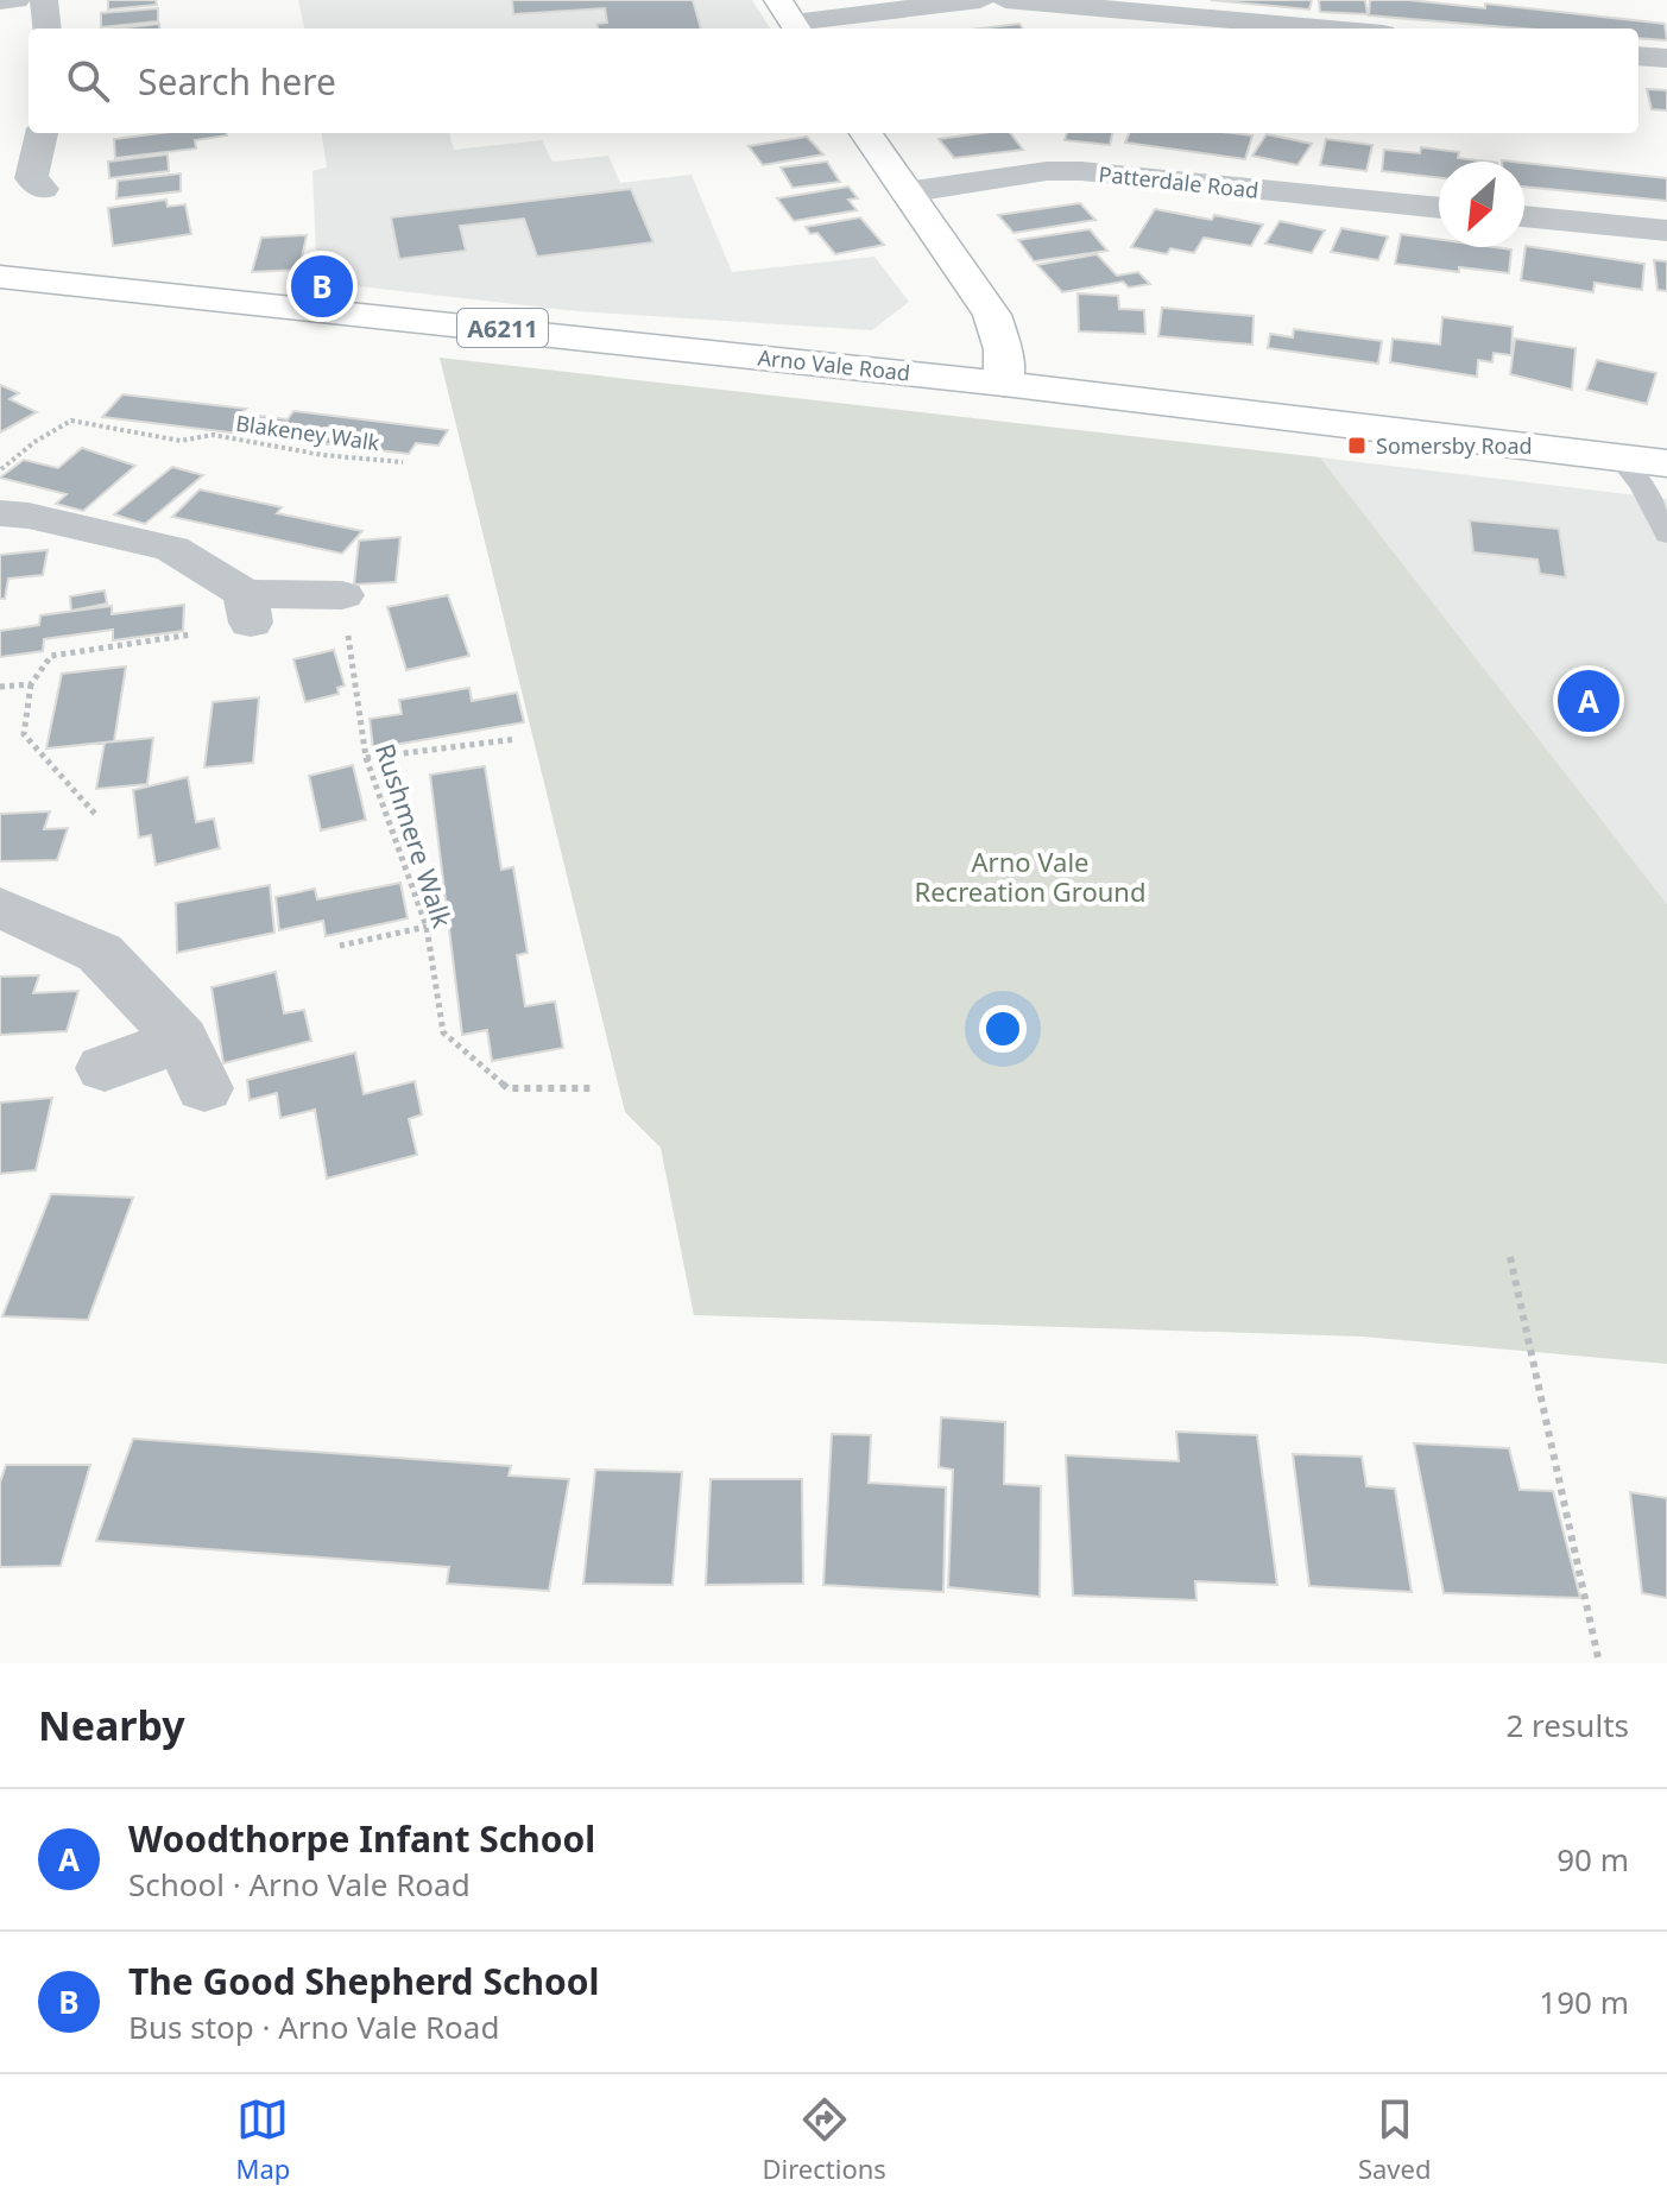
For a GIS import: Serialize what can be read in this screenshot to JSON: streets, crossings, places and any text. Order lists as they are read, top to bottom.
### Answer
{
  "streets": {
    "main road": ["A6211", "Arno Vale Road"],
    "street": ["Patterdale Road"],
    "path": ["Blakeney Walk", "Rushmere Walk"]
  },
  "parks": ["Arno Vale Recreation Ground"],
  "places": {
    "transit": ["Somersby Road"]
  },
  "north": "bottom left",
  "page": {
    "search": "Search here",
    "pins": ["B", "A"],
    "heading": ["Nearby", "2 results"],
    "list": [
      {
        "mark": "A",
        "name": "Woodthorpe Infant School",
        "note": "School · Arno Vale Road",
        "value": "90 m"
      },
      {
        "mark": "B",
        "name": "The Good Shepherd School",
        "note": "Bus stop · Arno Vale Road",
        "value": "190 m"
      }
    ],
    "nav": ["Map", "Directions", "Saved"]
  }
}
